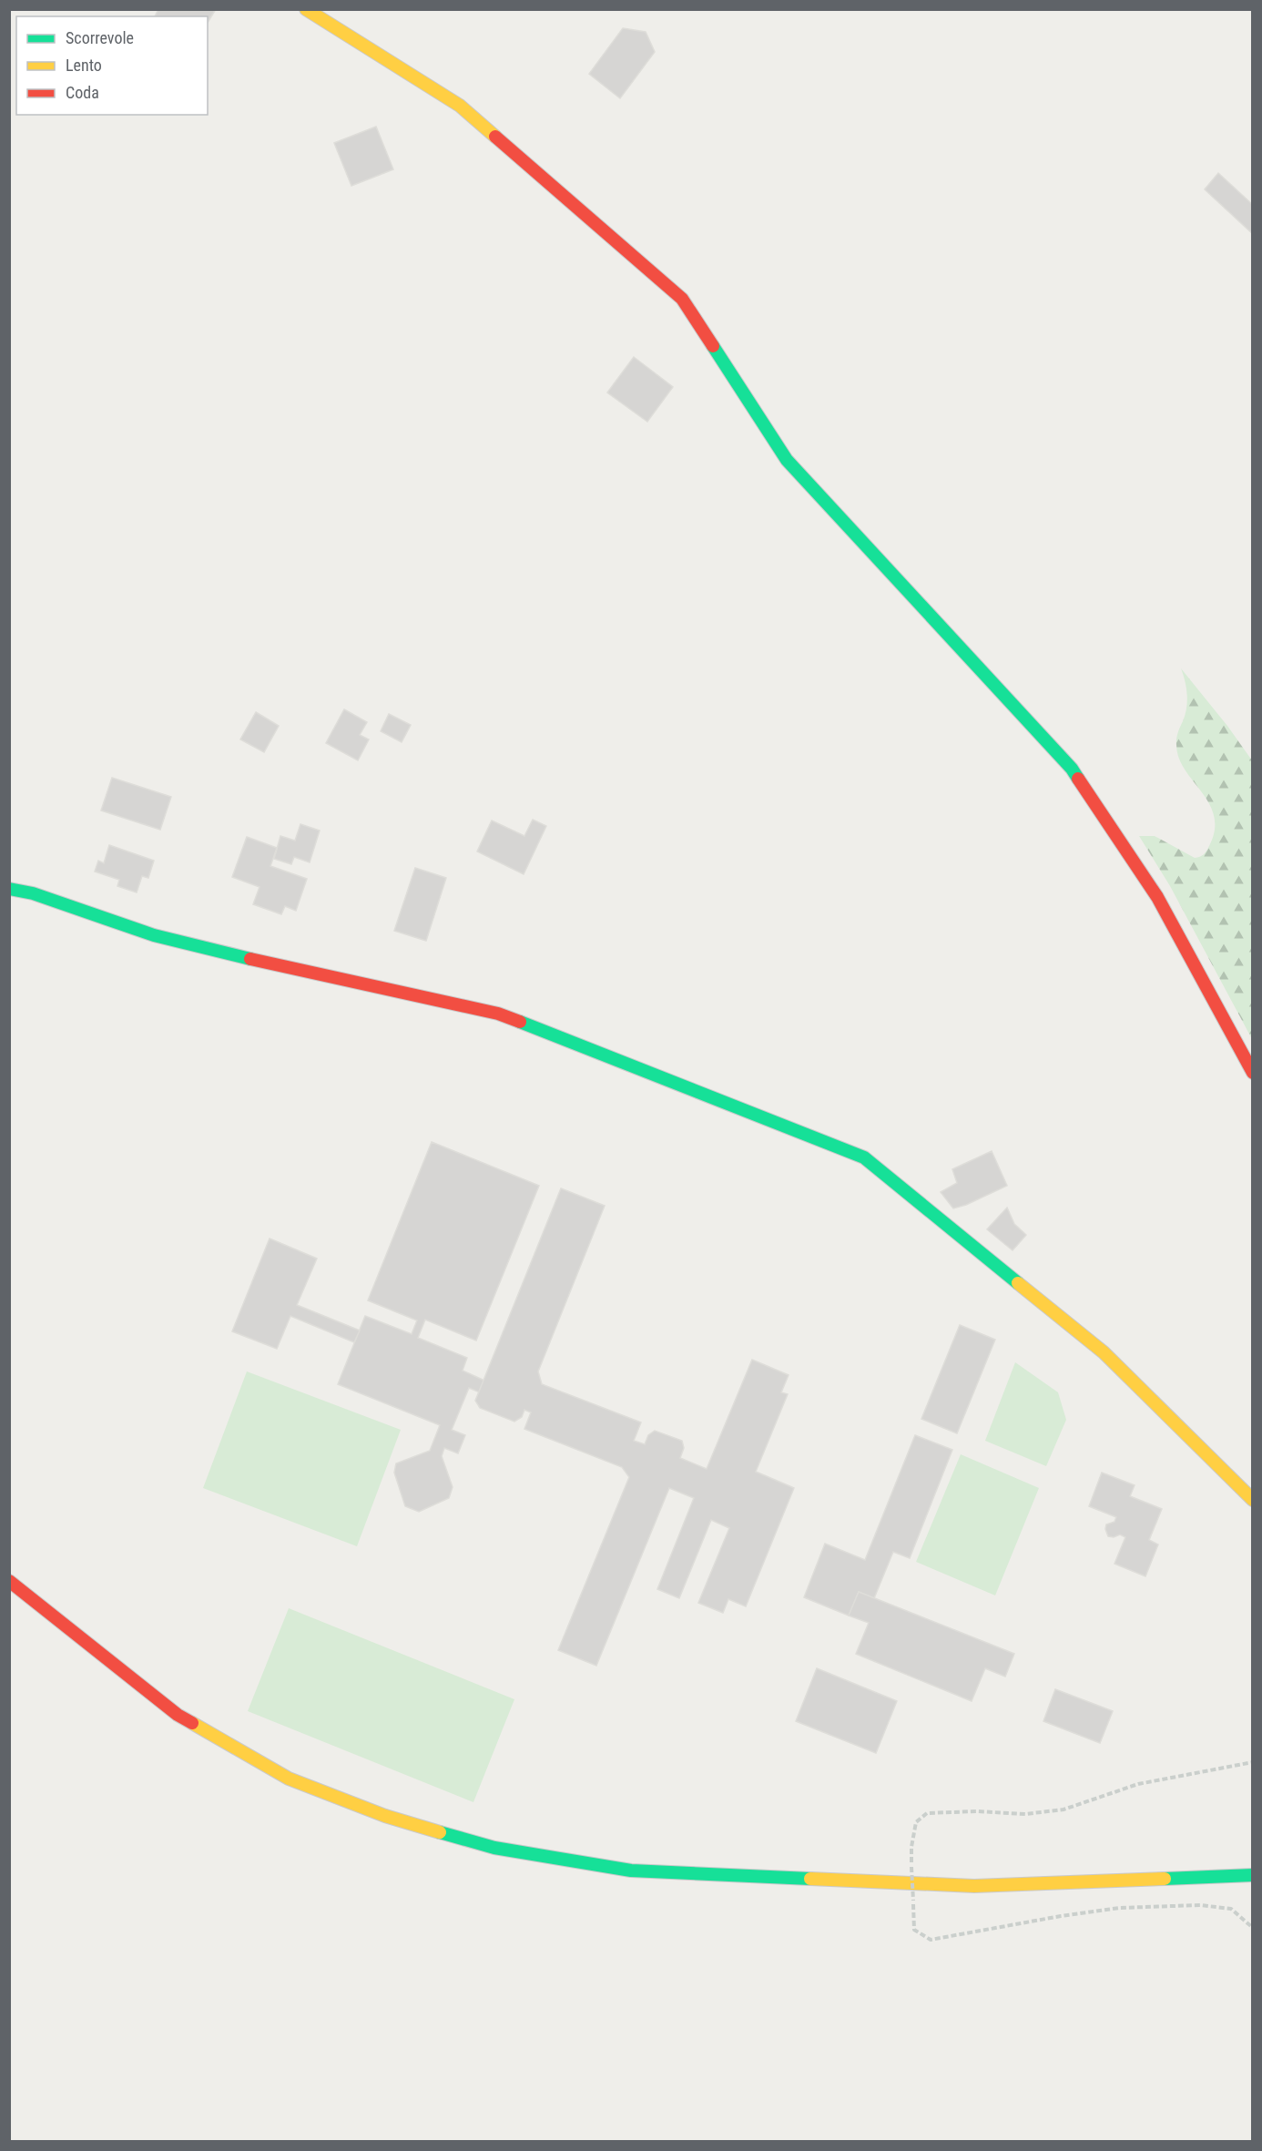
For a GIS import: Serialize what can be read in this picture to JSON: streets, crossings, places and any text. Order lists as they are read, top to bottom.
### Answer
{
  "legend": ["Scorrevole", "Lento", "Coda"]
}
